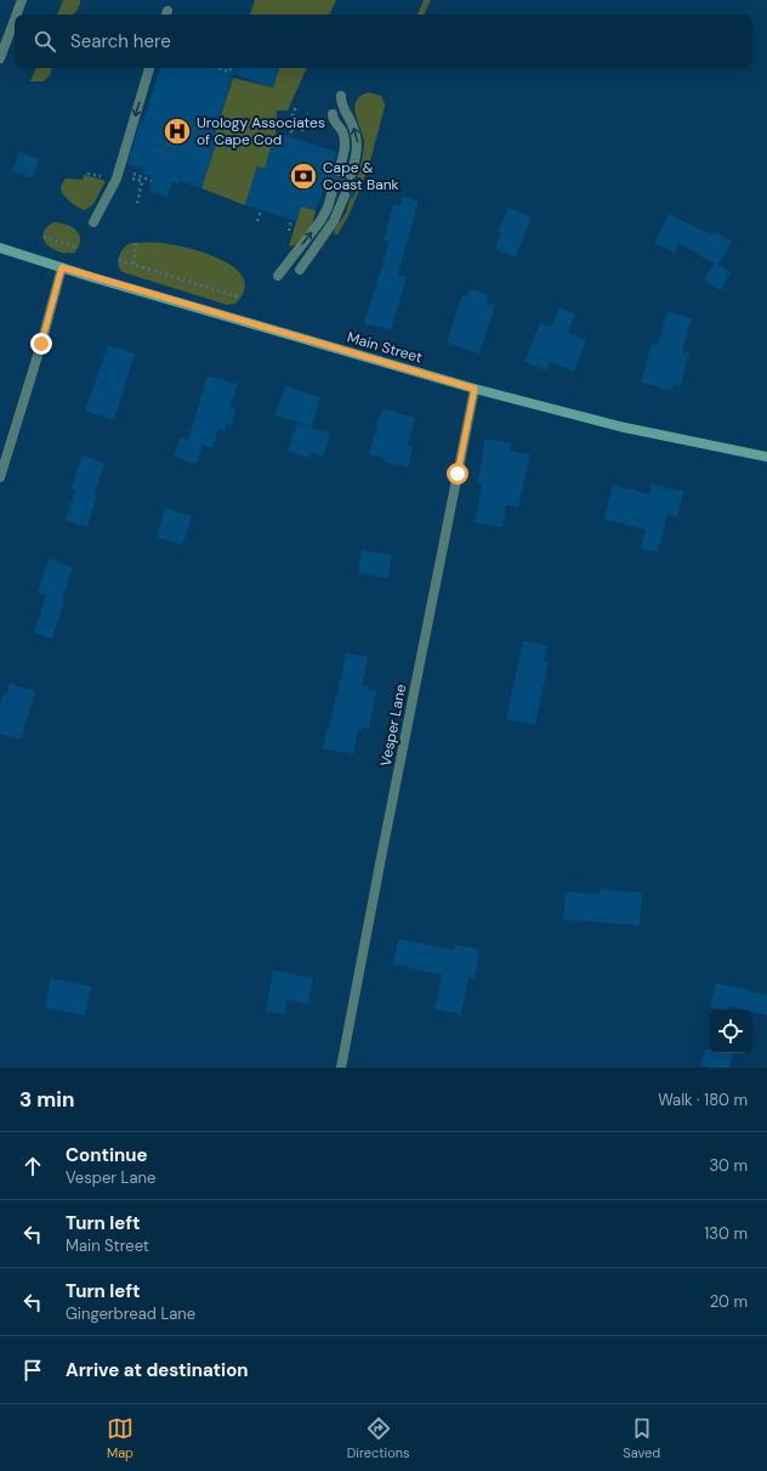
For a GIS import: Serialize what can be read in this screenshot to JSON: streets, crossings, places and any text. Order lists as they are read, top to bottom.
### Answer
{
  "streets": {
    "main road": ["Main Street"],
    "street": ["Vesper Lane"]
  },
  "crossings": [
    ["Main Street", "Vesper Lane"]
  ],
  "places": {
    "hospital": ["Urology Associates of Cape Cod"],
    "bank": ["Cape & Coast Bank"]
  },
  "page": {
    "search": "Search here",
    "heading": ["3 min", "Walk · 180 m"],
    "list": [
      ["Continue", "Vesper Lane", "30 m"],
      ["Turn left", "Main Street", "130 m"],
      ["Turn left", "Gingerbread Lane", "20 m"],
      "Arrive at destination"
    ],
    "nav": ["Map", "Directions", "Saved"]
  }
}
